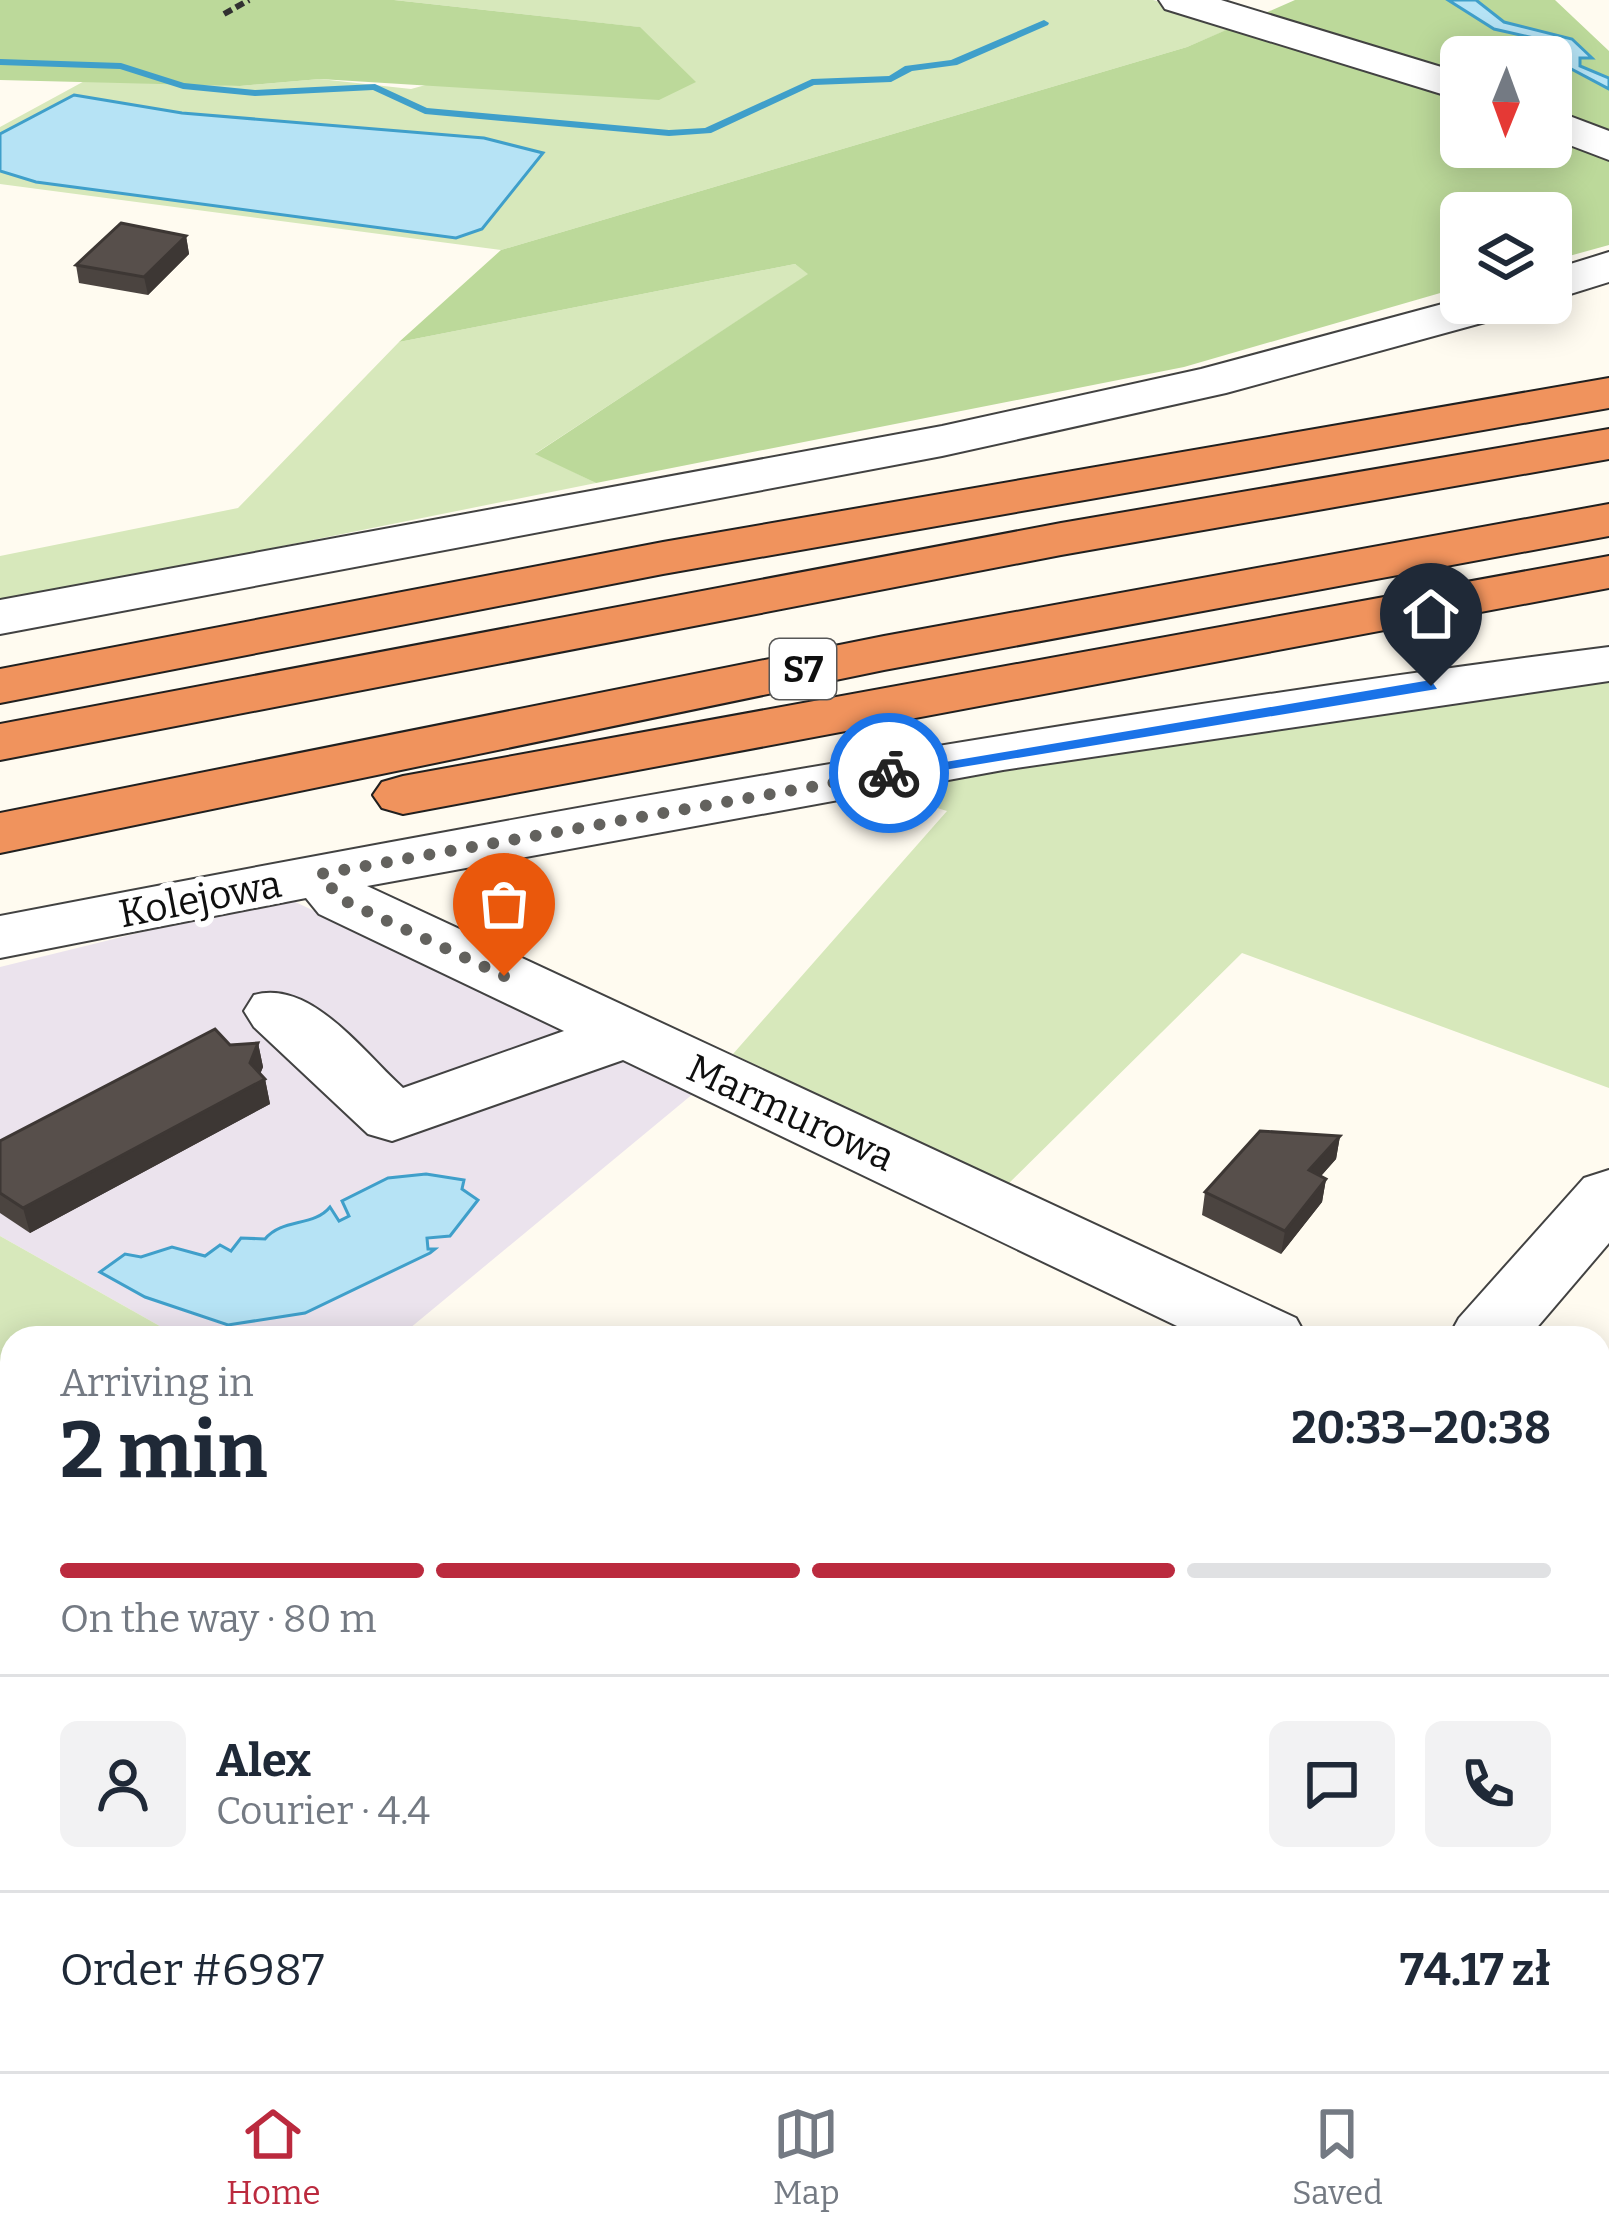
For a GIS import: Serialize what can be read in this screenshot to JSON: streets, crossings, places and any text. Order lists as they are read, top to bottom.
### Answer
{
  "streets": {
    "highway": ["S7"],
    "street": ["Kolejowa", "Marmurowa"]
  },
  "crossings": [
    ["Kolejowa", "Marmurowa"]
  ],
  "north": "bottom",
  "page": {
    "heading": ["2 min", "Arriving in", "20:33–20:38"],
    "panel": [
      "Alex",
      "Courier · 4.4",
      "Order #6987",
      "74.17 zł"
    ],
    "bar": "On the way · 80 m",
    "tabs": ["Home", "Map", "Saved"]
  }
}
